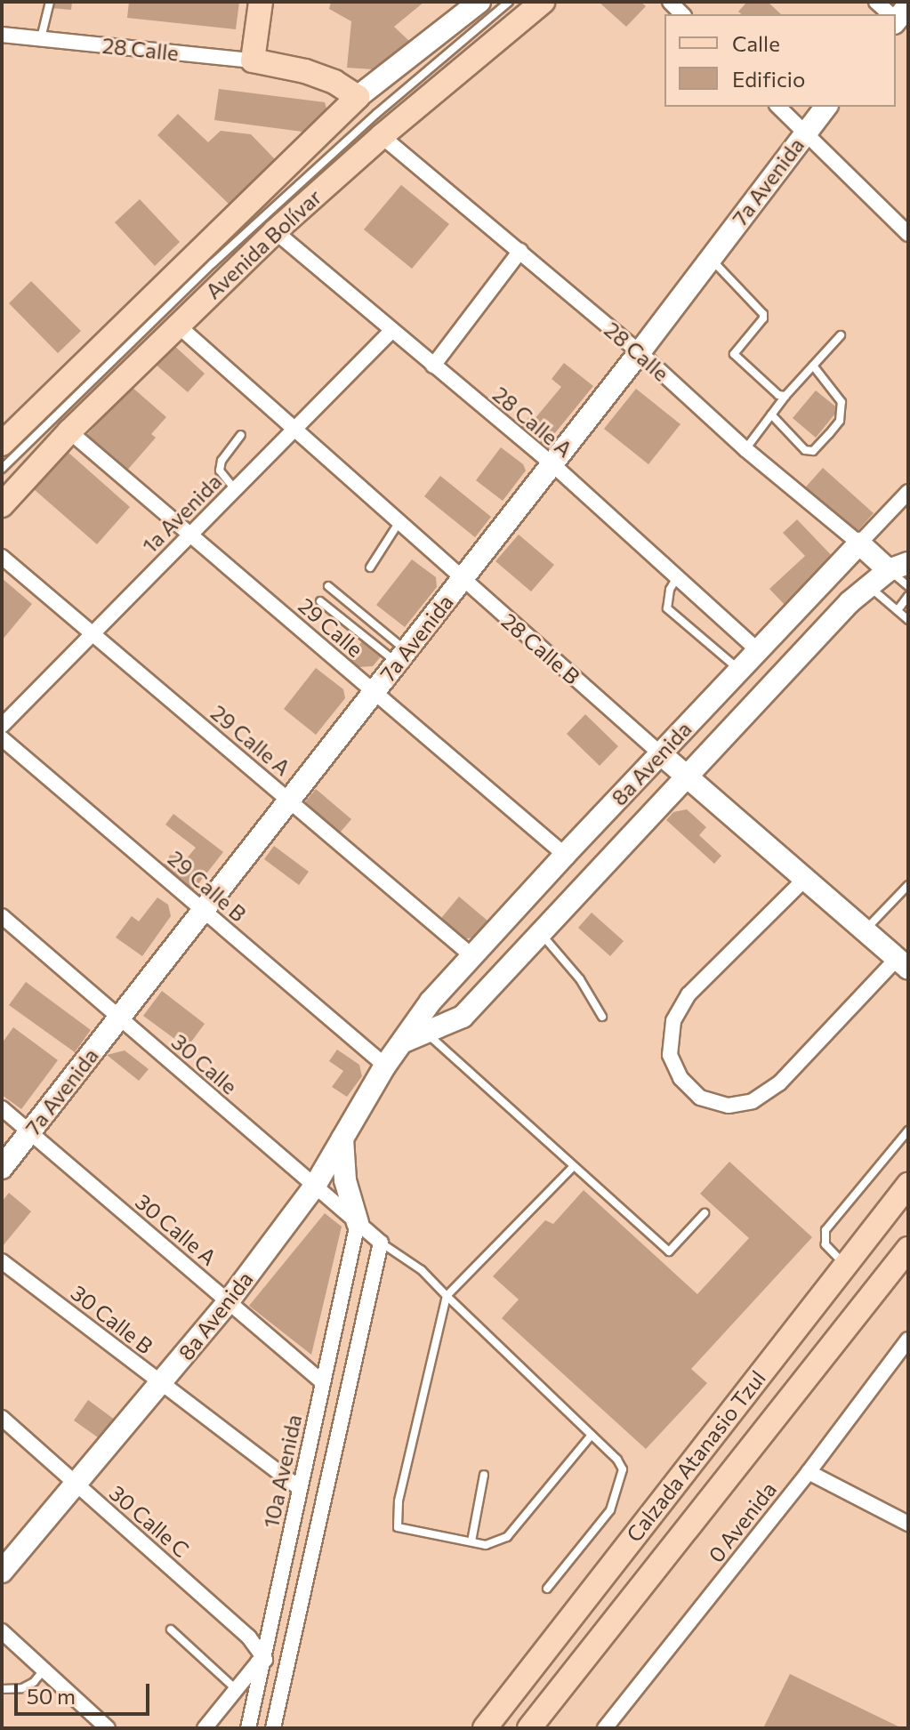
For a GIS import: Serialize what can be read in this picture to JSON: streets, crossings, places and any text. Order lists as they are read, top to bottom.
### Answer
{
  "streets": {
    "main road": [
      "28 Calle",
      "7a Avenida",
      "Avenida Bolívar",
      "28 Calle B",
      "8a Avenida",
      "Calzada Atanasio Tzul"
    ],
    "street": [
      "28 Calle A",
      "1a Avenida",
      "29 Calle",
      "29 Calle A",
      "29 Calle B",
      "30 Calle",
      "30 Calle A",
      "30 Calle B",
      "10a Avenida",
      "30 Calle C",
      "0 Avenida"
    ]
  },
  "crossings": [
    ["28 Calle", "7a Avenida"],
    ["28 Calle", "Avenida Bolívar"],
    ["28 Calle", "8a Avenida"],
    ["7a Avenida", "28 Calle A"],
    ["7a Avenida", "29 Calle"],
    ["7a Avenida", "28 Calle B"],
    ["7a Avenida", "29 Calle A"],
    ["7a Avenida", "29 Calle B"],
    ["7a Avenida", "30 Calle"],
    ["7a Avenida", "30 Calle A"],
    ["Avenida Bolívar", "28 Calle A"],
    ["Avenida Bolívar", "29 Calle"],
    ["Avenida Bolívar", "28 Calle B"],
    ["28 Calle A", "1a Avenida"],
    ["28 Calle A", "8a Avenida"],
    ["1a Avenida", "29 Calle"],
    ["1a Avenida", "28 Calle B"],
    ["1a Avenida", "29 Calle A"],
    ["29 Calle", "8a Avenida"],
    ["28 Calle B", "8a Avenida"],
    ["29 Calle A", "8a Avenida"],
    ["8a Avenida", "29 Calle B"],
    ["8a Avenida", "30 Calle"],
    ["8a Avenida", "30 Calle A"],
    ["8a Avenida", "30 Calle B"],
    ["8a Avenida", "30 Calle C"],
    ["30 Calle", "10a Avenida"],
    ["30 Calle A", "10a Avenida"],
    ["30 Calle B", "10a Avenida"],
    ["10a Avenida", "30 Calle C"]
  ],
  "legend": ["Calle", "Edificio"],
  "scale_bar": "50 m"
}
